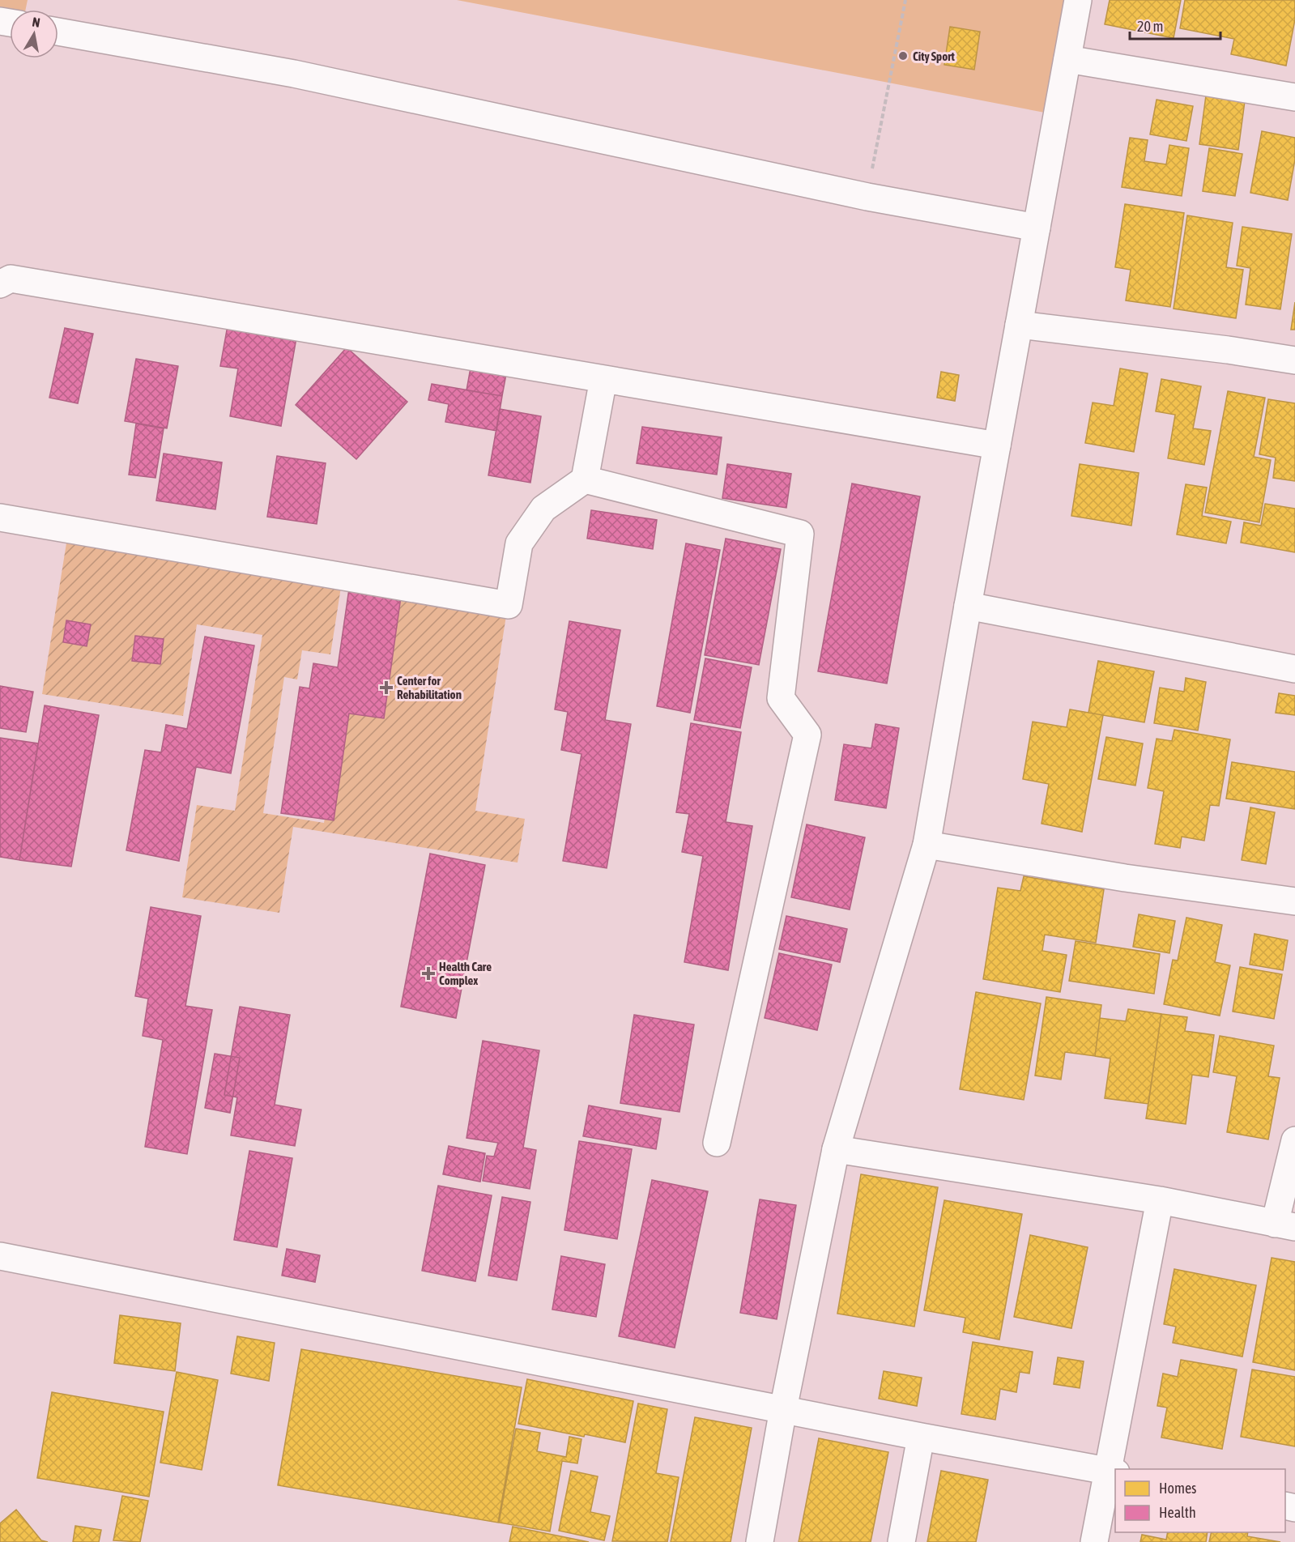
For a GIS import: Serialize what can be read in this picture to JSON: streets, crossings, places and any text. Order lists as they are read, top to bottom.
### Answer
{
  "places": {
    "other": ["City Sport"],
    "health": ["Center for Rehabilitation", "Health Care Complex"]
  },
  "legend": ["Homes", "Health"],
  "scale_bar": "20 m",
  "north": "top"
}
